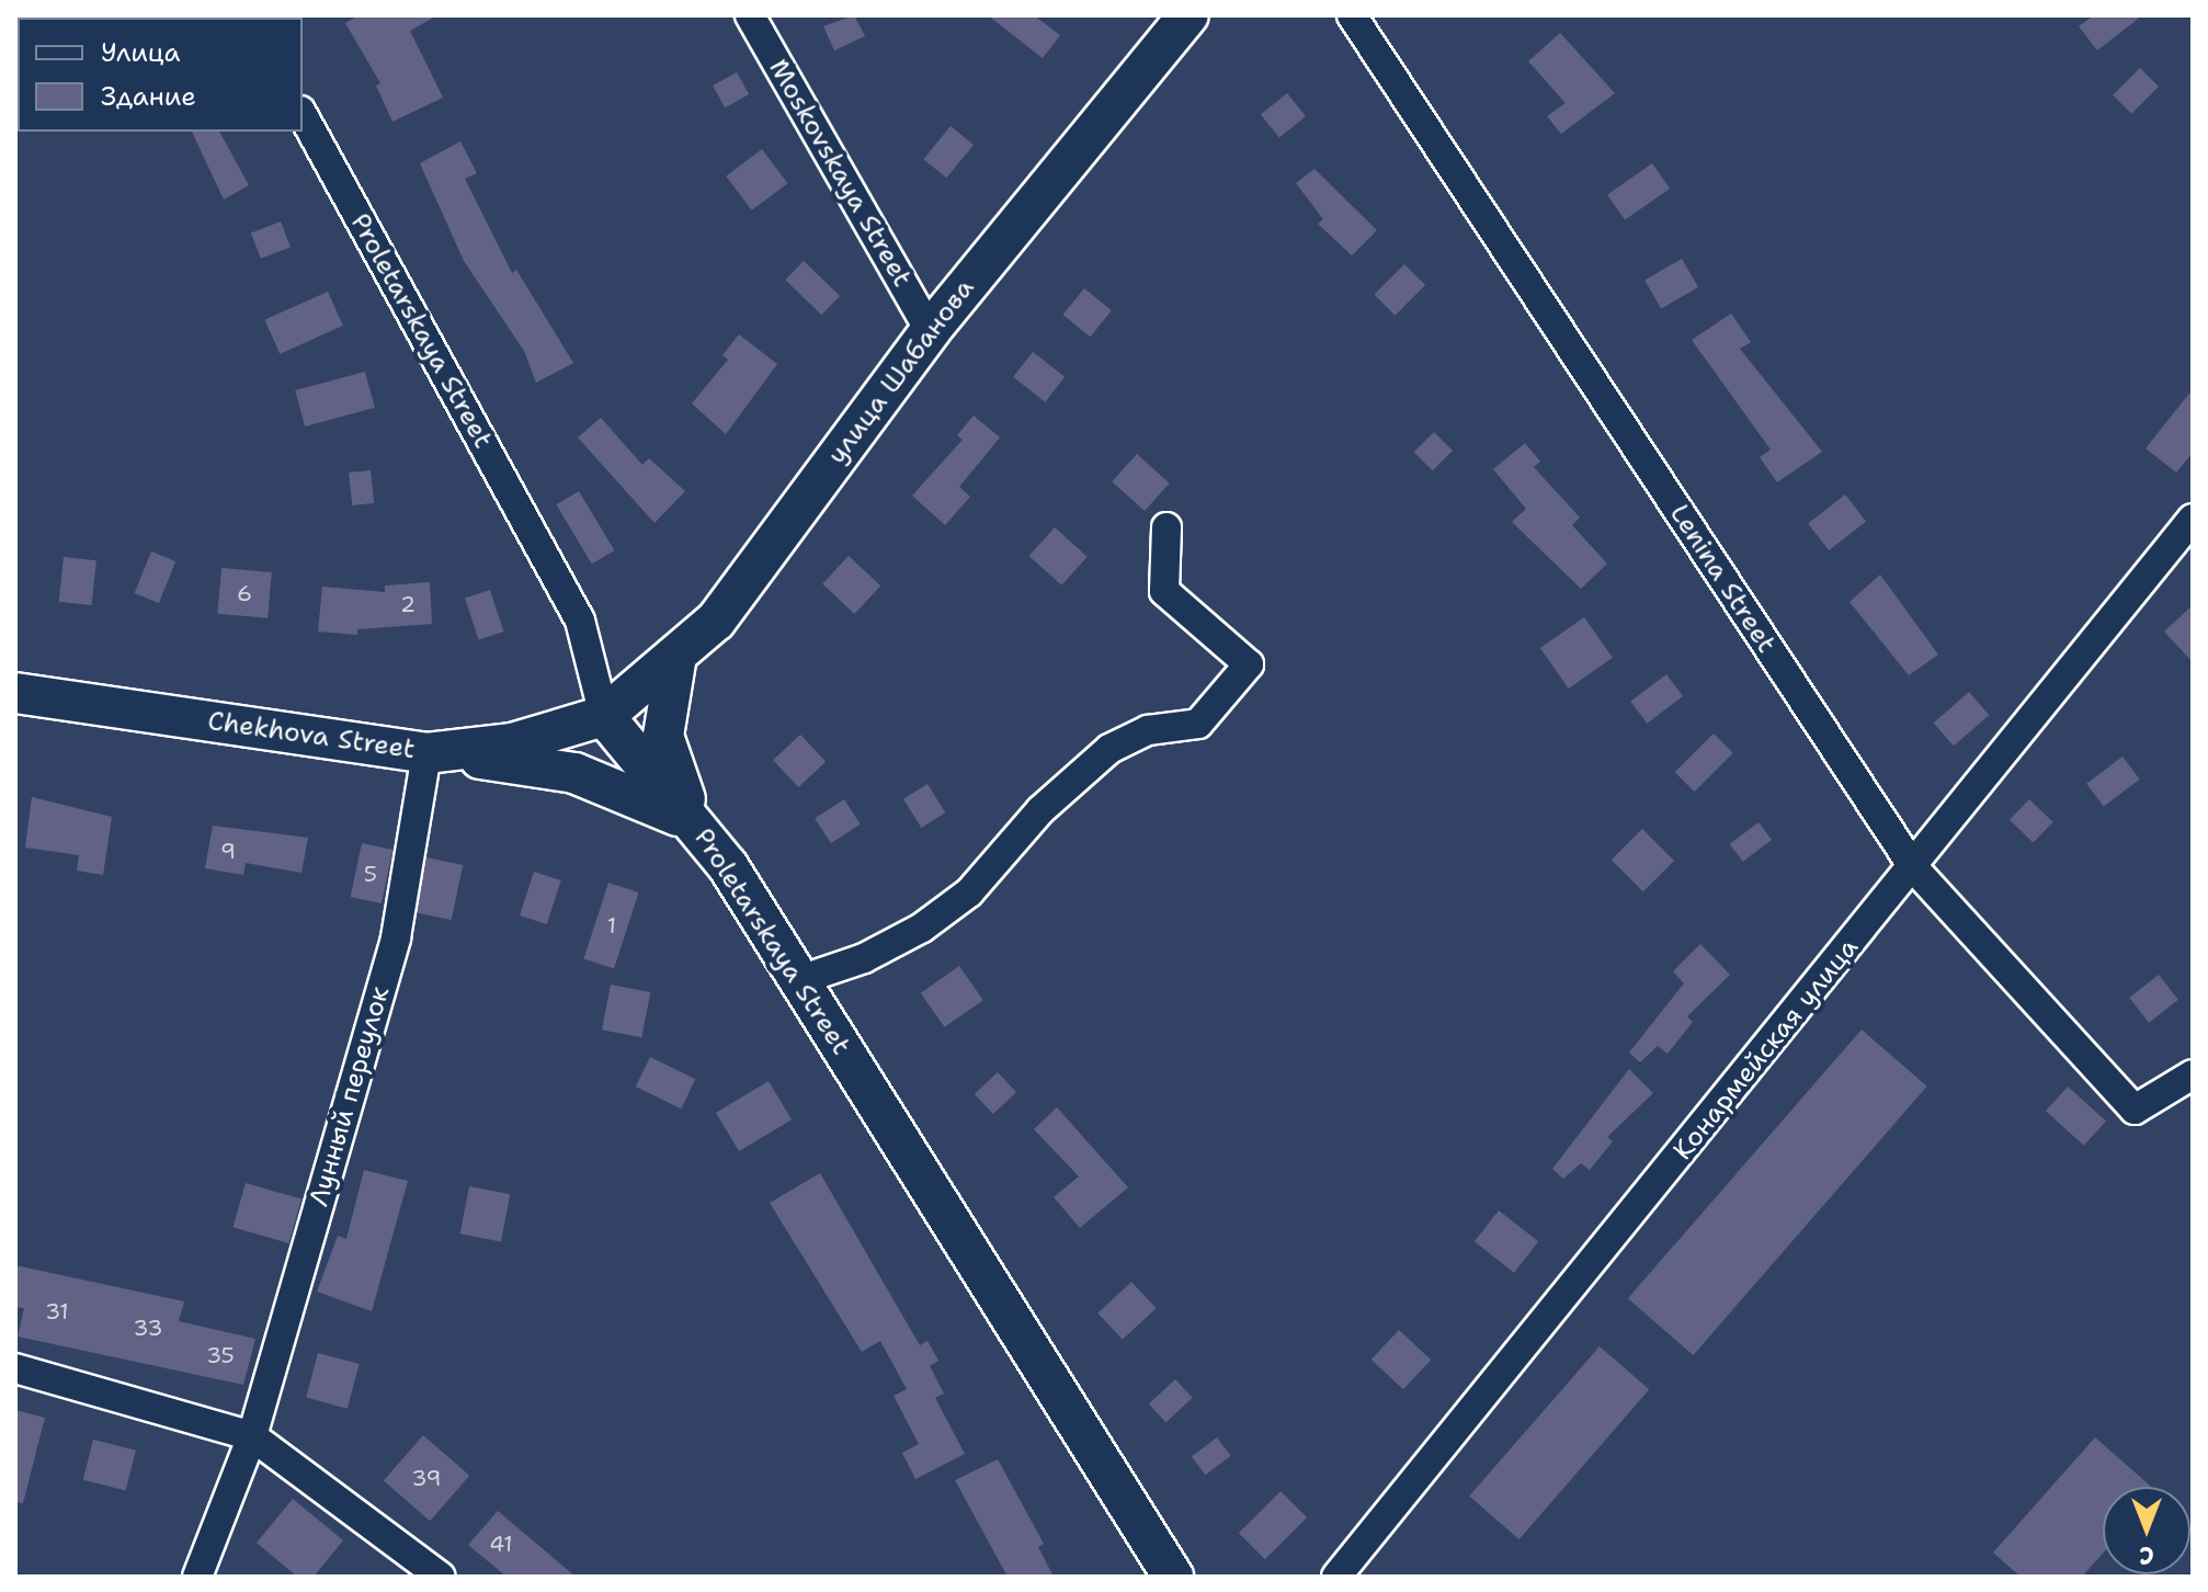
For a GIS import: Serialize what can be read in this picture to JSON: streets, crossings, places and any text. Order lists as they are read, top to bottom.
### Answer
{
  "streets": {
    "street": [
      "Moskovskaya Street",
      "Proletarskaya Street",
      "улица Шабанова",
      "Lenina Street",
      "Chekhova Street",
      "Конармейская улица",
      "Лунный переулок"
    ]
  },
  "crossings": [
    ["Moskovskaya Street", "улица Шабанова"],
    ["Proletarskaya Street", "улица Шабанова"],
    ["Proletarskaya Street", "Chekhova Street"],
    ["улица Шабанова", "Chekhova Street"],
    ["Lenina Street", "Конармейская улица"],
    ["Chekhova Street", "Лунный переулок"]
  ],
  "house_numbers": [
    "6",
    "2",
    "9",
    "5",
    "1",
    "31",
    "33",
    "35",
    "39",
    "41"
  ],
  "legend": ["Улица", "Здание"],
  "north": "bottom"
}
